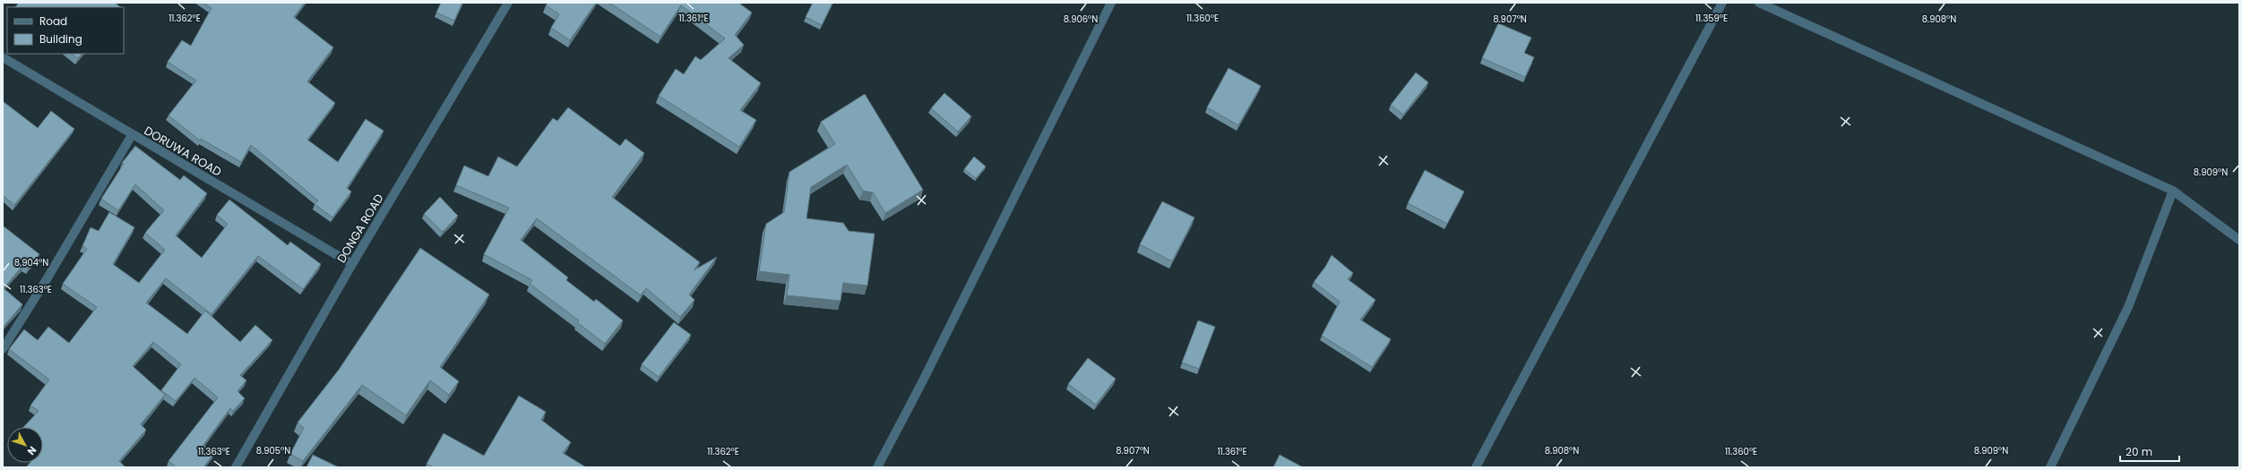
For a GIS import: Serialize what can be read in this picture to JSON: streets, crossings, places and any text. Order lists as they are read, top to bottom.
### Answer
{
  "streets": {
    "street": ["DORUWA ROAD", "DONGA ROAD"]
  },
  "crossings": [
    ["DORUWA ROAD", "DONGA ROAD"]
  ],
  "legend": ["Road", "Building"],
  "scale_bar": "20 m",
  "north": "bottom right",
  "coordinates": [
    "11.362°E",
    "11.361°E",
    "11.360°E",
    "11.359°E",
    "8.906°N",
    "8.907°N",
    "8.908°N",
    "8.909°N",
    "8.904°N",
    "11.363°E",
    "8.905°N"
  ]
}
